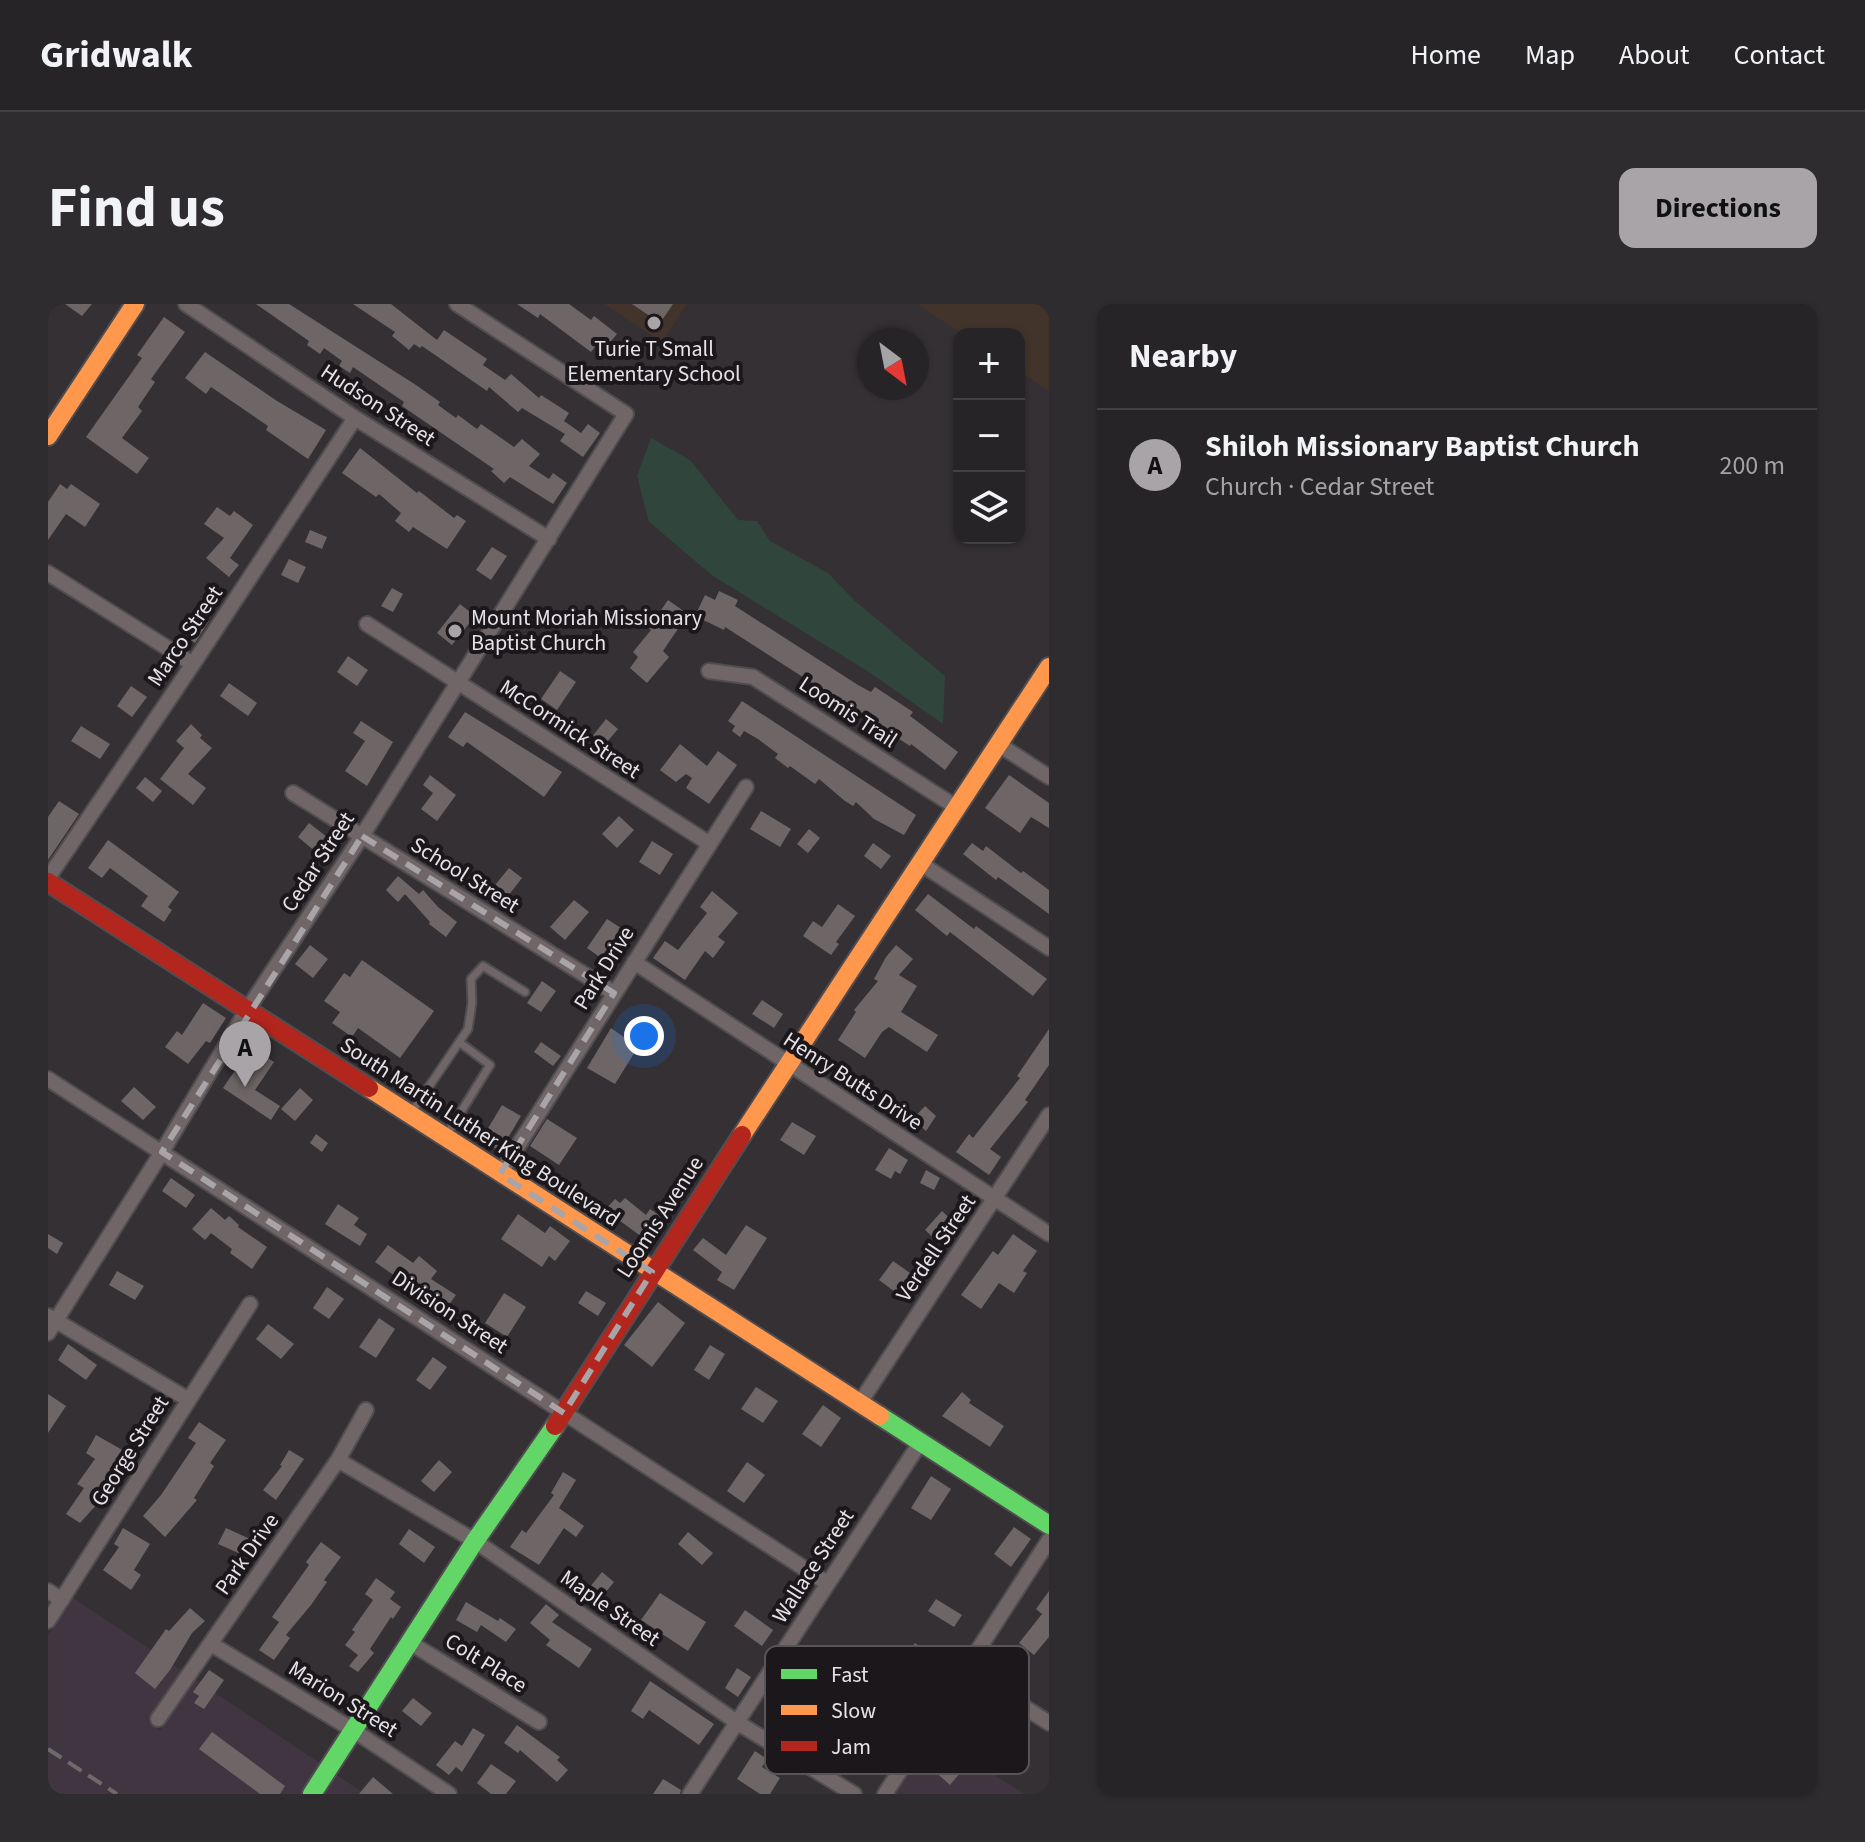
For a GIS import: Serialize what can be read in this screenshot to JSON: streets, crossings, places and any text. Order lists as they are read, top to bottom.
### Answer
{
  "streets": {
    "street": [
      "Hudson Street",
      "Marco Street",
      "Loomis Trail",
      "McCormick Street",
      "Cedar Street",
      "School Street",
      "Park Drive",
      "Henry Butts Drive",
      "South Martin Luther King Boulevard",
      "Loomis Avenue",
      "Verdell Street",
      "Division Street",
      "George Street",
      "Wallace Street",
      "Maple Street",
      "Colt Place",
      "Marion Street"
    ]
  },
  "crossings": [
    ["Hudson Street", "Marco Street"],
    ["Hudson Street", "Cedar Street"],
    ["Marco Street", "South Martin Luther King Boulevard"],
    ["Loomis Trail", "Loomis Avenue"],
    ["McCormick Street", "Cedar Street"],
    ["McCormick Street", "Park Drive"],
    ["Cedar Street", "School Street"],
    ["Cedar Street", "South Martin Luther King Boulevard"],
    ["Cedar Street", "Division Street"],
    ["School Street", "Park Drive"],
    ["Park Drive", "Henry Butts Drive"],
    ["Park Drive", "South Martin Luther King Boulevard"],
    ["Park Drive", "Maple Street"],
    ["Park Drive", "Marion Street"],
    ["Henry Butts Drive", "Loomis Avenue"],
    ["Henry Butts Drive", "Verdell Street"],
    ["South Martin Luther King Boulevard", "Loomis Avenue"],
    ["South Martin Luther King Boulevard", "Verdell Street"],
    ["South Martin Luther King Boulevard", "Wallace Street"],
    ["Loomis Avenue", "Division Street"],
    ["Loomis Avenue", "Maple Street"],
    ["Loomis Avenue", "Colt Place"],
    ["Loomis Avenue", "Marion Street"],
    ["Division Street", "Wallace Street"],
    ["Wallace Street", "Maple Street"]
  ],
  "places": ["Turie T Small Elementary School", "Mount Moriah Missionary Baptist Church"],
  "legend": ["Fast", "Slow", "Jam"],
  "north": "bottom right",
  "page": {
    "header": "Gridwalk",
    "nav": [
      "Home",
      "Map",
      "About",
      "Contact"
    ],
    "buttons": "Directions",
    "title": "Find us",
    "heading": "Nearby",
    "map_buttons": ["+", "−"],
    "list": [
      {
        "mark": "A",
        "name": "Shiloh Missionary Baptist Church",
        "note": "Church · Cedar Street",
        "value": "200 m"
      }
    ],
    "pins": "A"
  }
}
